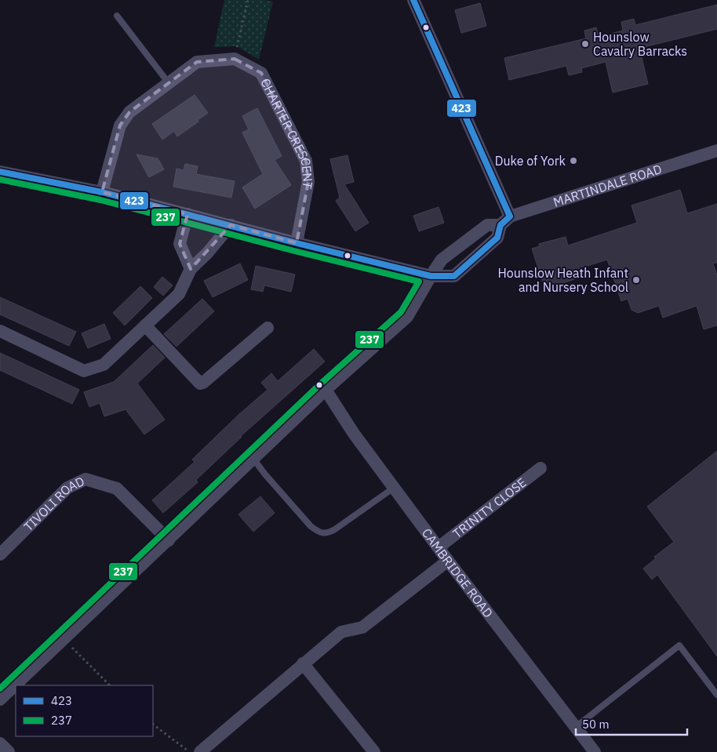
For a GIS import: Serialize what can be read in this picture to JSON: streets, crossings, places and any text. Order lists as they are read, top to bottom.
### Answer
{
  "streets": {
    "street": [
      "CHARTER CRESCENT",
      "MARTINDALE ROAD",
      "TIVOLI ROAD",
      "TRINITY CLOSE",
      "CAMBRIDGE ROAD"
    ]
  },
  "crossings": [
    ["MARTINDALE ROAD", "TIVOLI ROAD"],
    ["MARTINDALE ROAD", "CAMBRIDGE ROAD"],
    ["TRINITY CLOSE", "CAMBRIDGE ROAD"]
  ],
  "places": ["Hounslow Cavalry Barracks", "Duke of York", "Hounslow Heath Infant and Nursery School"],
  "lines": ["transit line 423", "transit line 237"],
  "legend": ["423", "237"],
  "scale_bar": "50 m"
}
